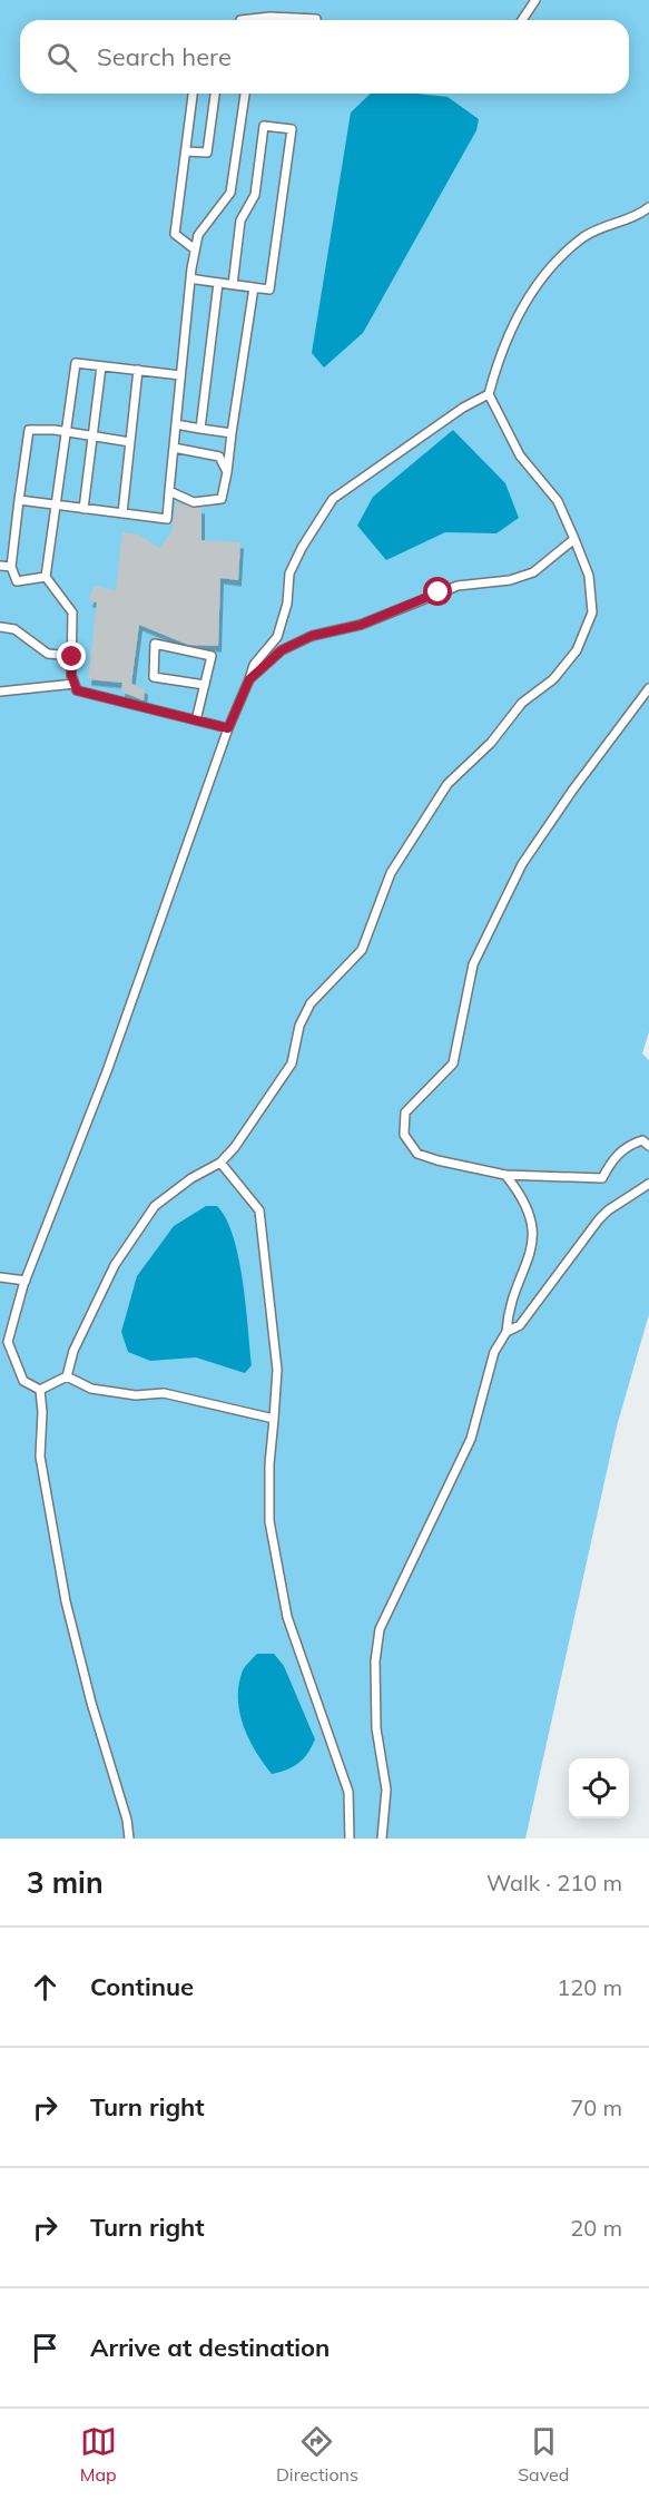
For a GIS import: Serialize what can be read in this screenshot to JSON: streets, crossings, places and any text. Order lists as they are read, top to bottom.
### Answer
{
  "page": {
    "search": "Search here",
    "heading": ["3 min", "Walk · 210 m"],
    "list": [
      ["Continue", "120 m"],
      ["Turn right", "70 m"],
      ["Turn right", "20 m"],
      "Arrive at destination"
    ],
    "nav": ["Map", "Directions", "Saved"]
  }
}
